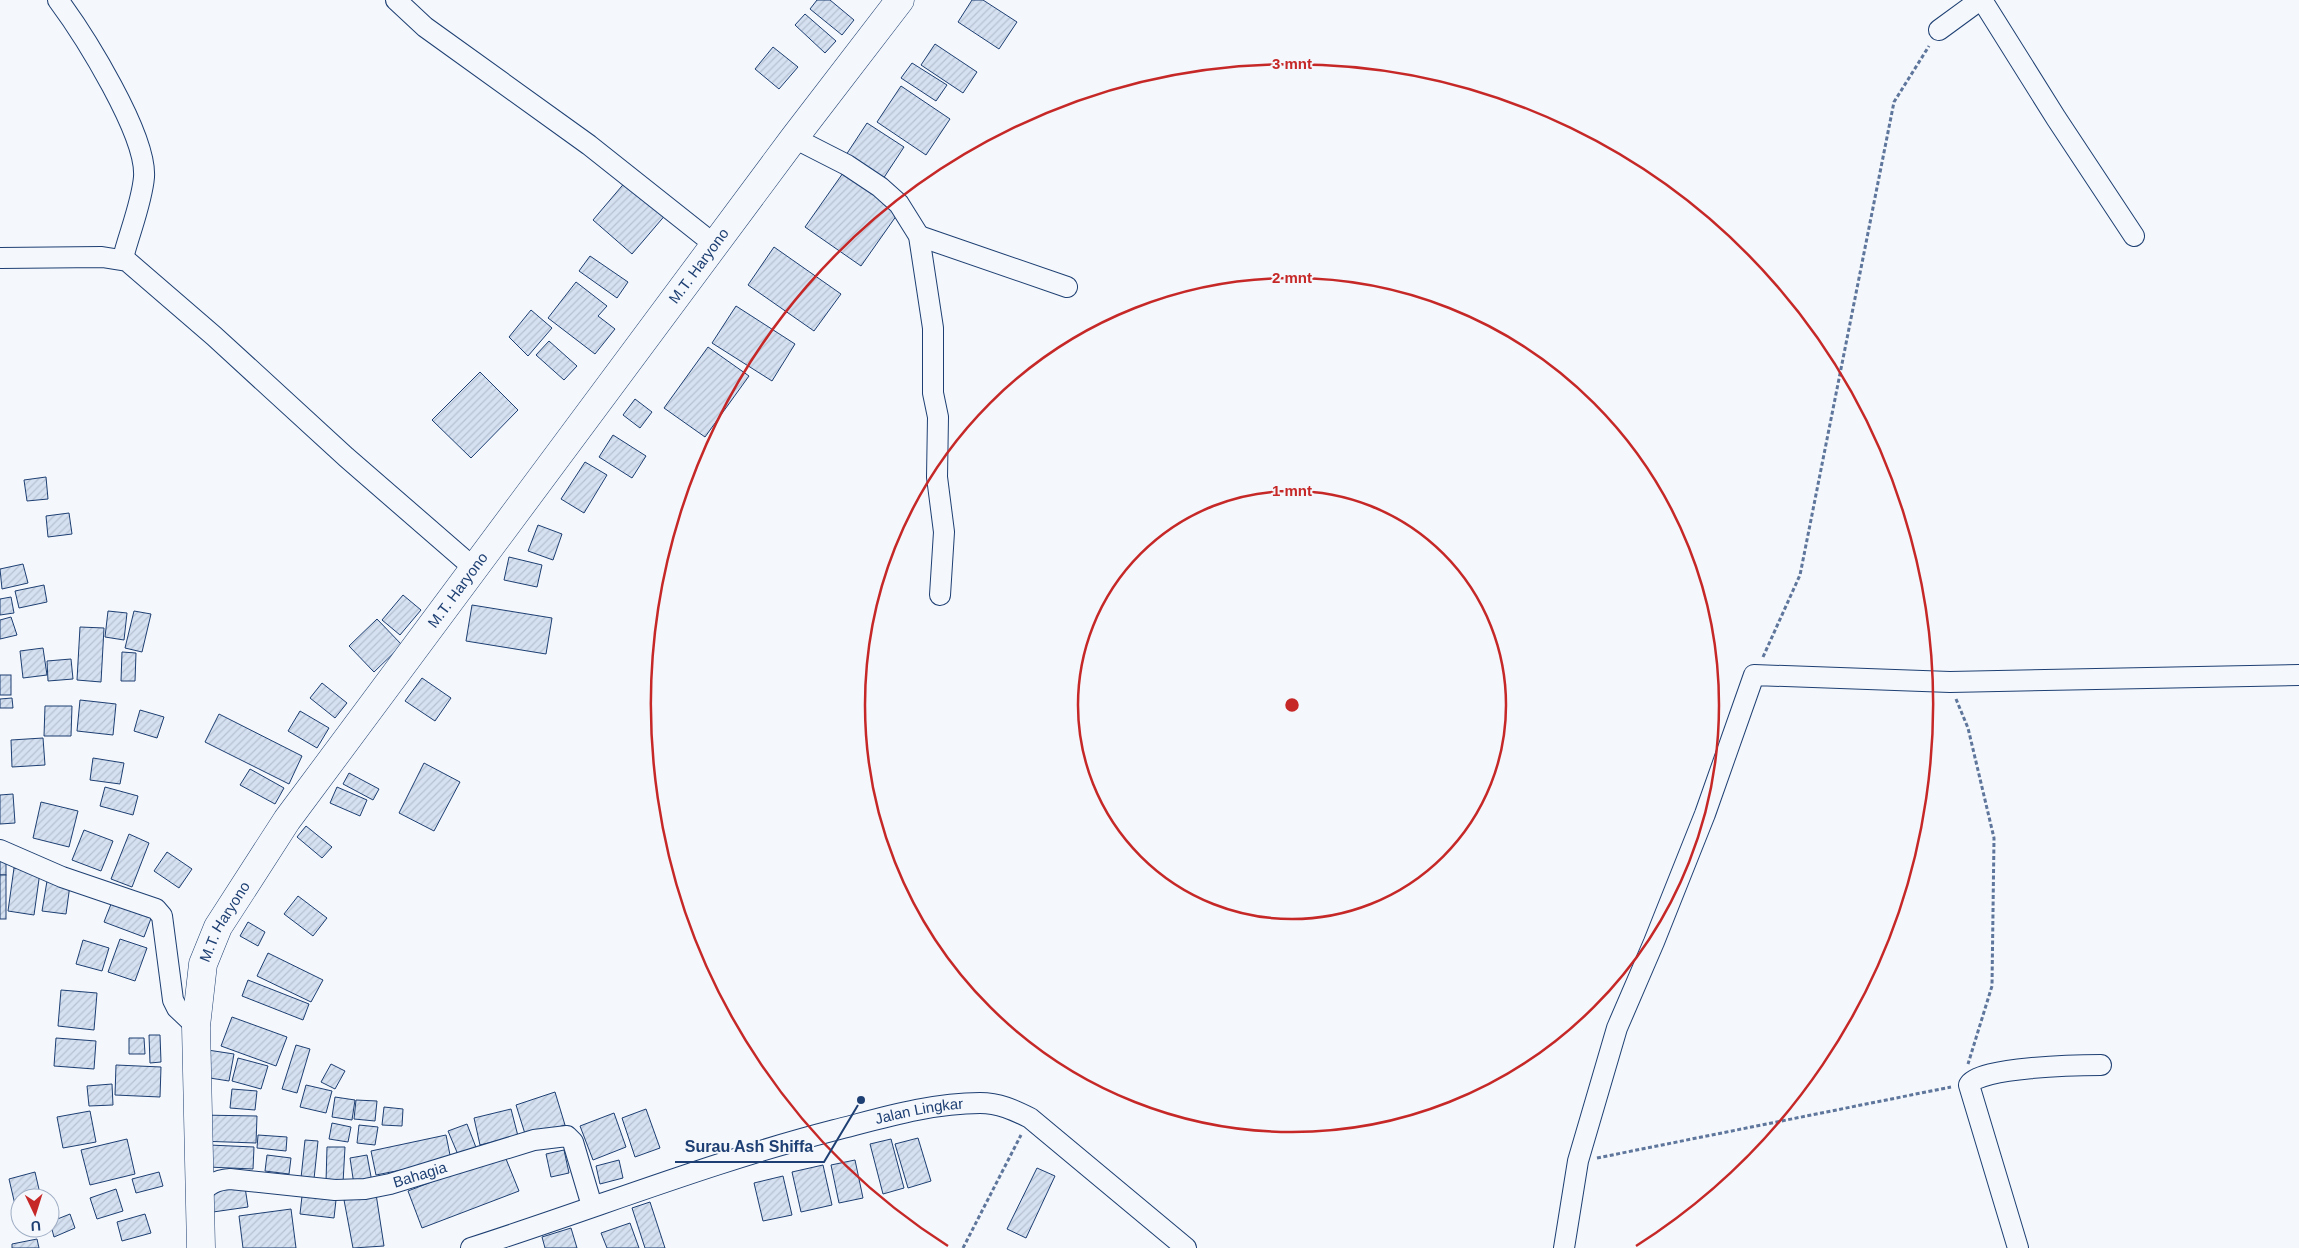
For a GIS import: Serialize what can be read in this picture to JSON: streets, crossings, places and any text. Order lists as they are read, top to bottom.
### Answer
{
  "streets": {
    "highway": ["M.T. Haryono"],
    "street": ["Jalan Lingkar", "Bahagia"]
  },
  "crossings": [
    ["M.T. Haryono", "Bahagia"],
    ["Jalan Lingkar", "Bahagia"]
  ],
  "places": ["Surau Ash Shiffa"],
  "north": "bottom",
  "rings": ["3 mnt", "2 mnt", "1 mnt"]
}
